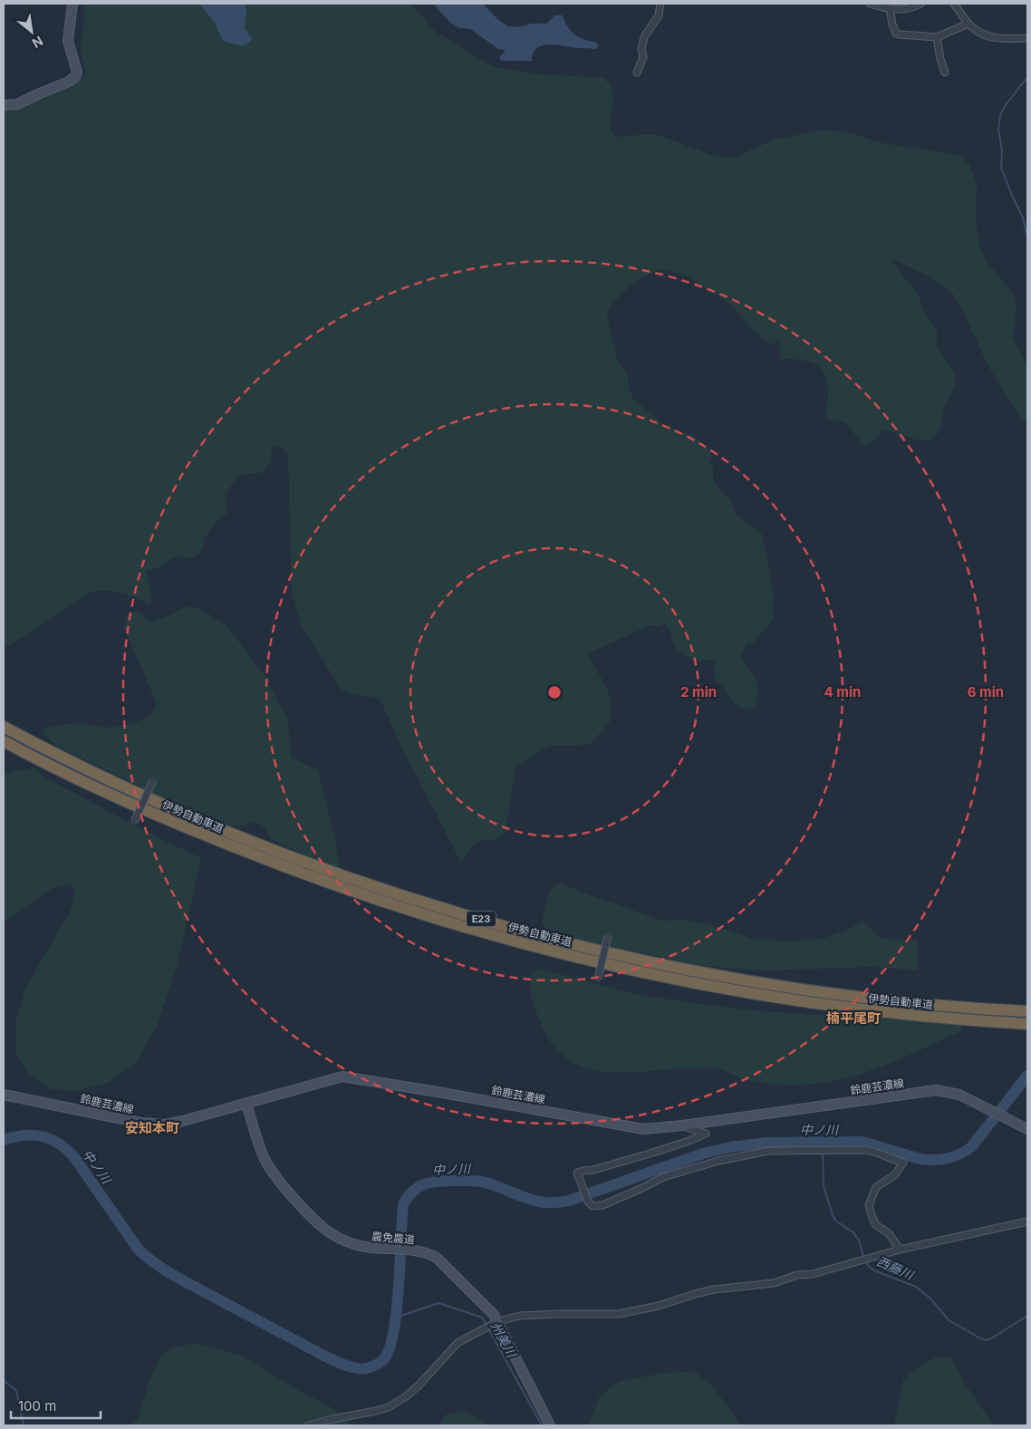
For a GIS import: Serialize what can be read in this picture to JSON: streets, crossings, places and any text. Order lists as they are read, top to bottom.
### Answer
{
  "streets": {
    "highway": ["伊勢自動車道", "E23"],
    "main road": ["鈴鹿芸濃線", "農免農道"]
  },
  "crossings": [
    ["鈴鹿芸濃線", "農免農道"]
  ],
  "districts": ["楠平尾町", "安知本町"],
  "water": ["中ノ川", "西藤川", "州美川"],
  "scale_bar": "100 m",
  "north": "bottom right",
  "rings": ["2 min", "4 min", "6 min"]
}
